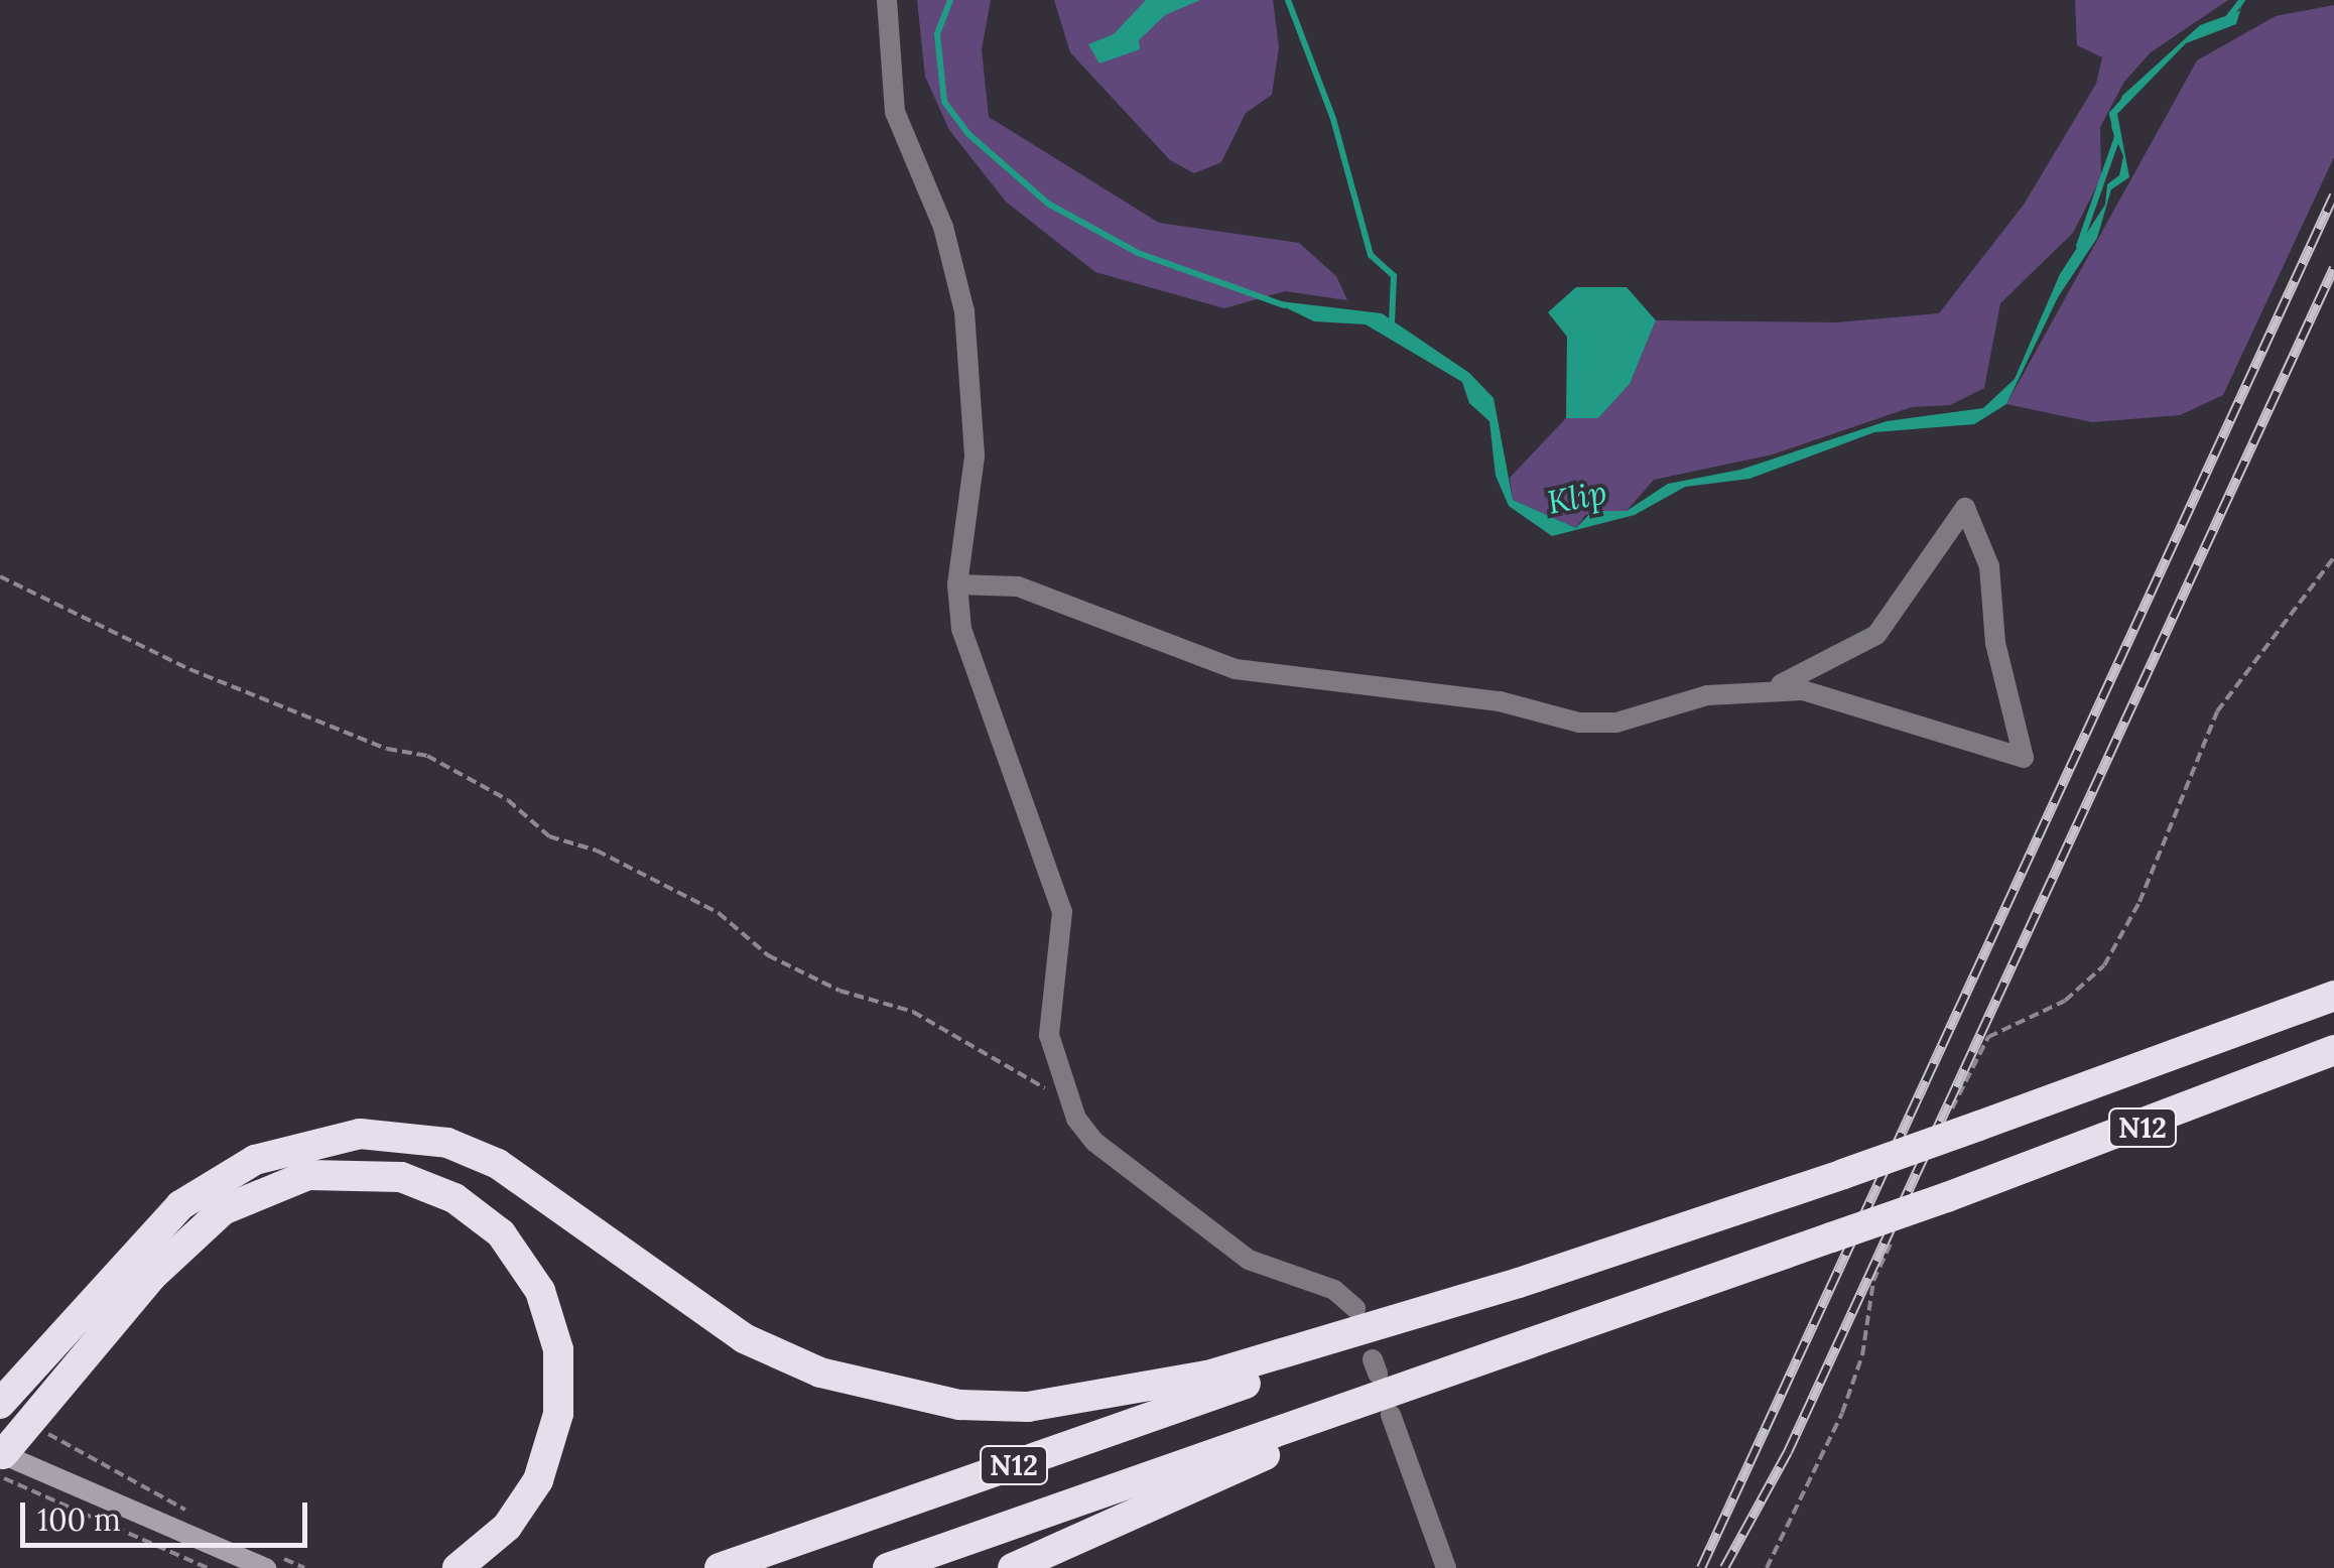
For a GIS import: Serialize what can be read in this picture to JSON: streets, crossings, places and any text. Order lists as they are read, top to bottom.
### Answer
{
  "streets": {
    "highway": ["N12"]
  },
  "water": ["Klip"],
  "scale_bar": "100 m"
}
